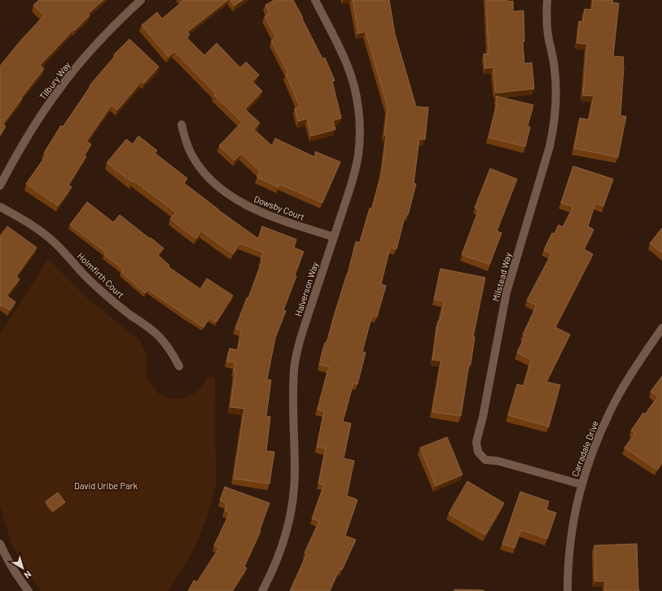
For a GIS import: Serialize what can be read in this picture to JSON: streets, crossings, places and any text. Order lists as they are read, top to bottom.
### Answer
{
  "streets": {
    "street": [
      "Tilbury Way",
      "Dowsby Court",
      "Holmfirth Court",
      "Milstead Way",
      "Halverson Way",
      "Carradale Drive"
    ]
  },
  "crossings": [
    ["Dowsby Court", "Halverson Way"],
    ["Milstead Way", "Carradale Drive"]
  ],
  "parks": ["David Uribe Park"],
  "north": "bottom right"
}
